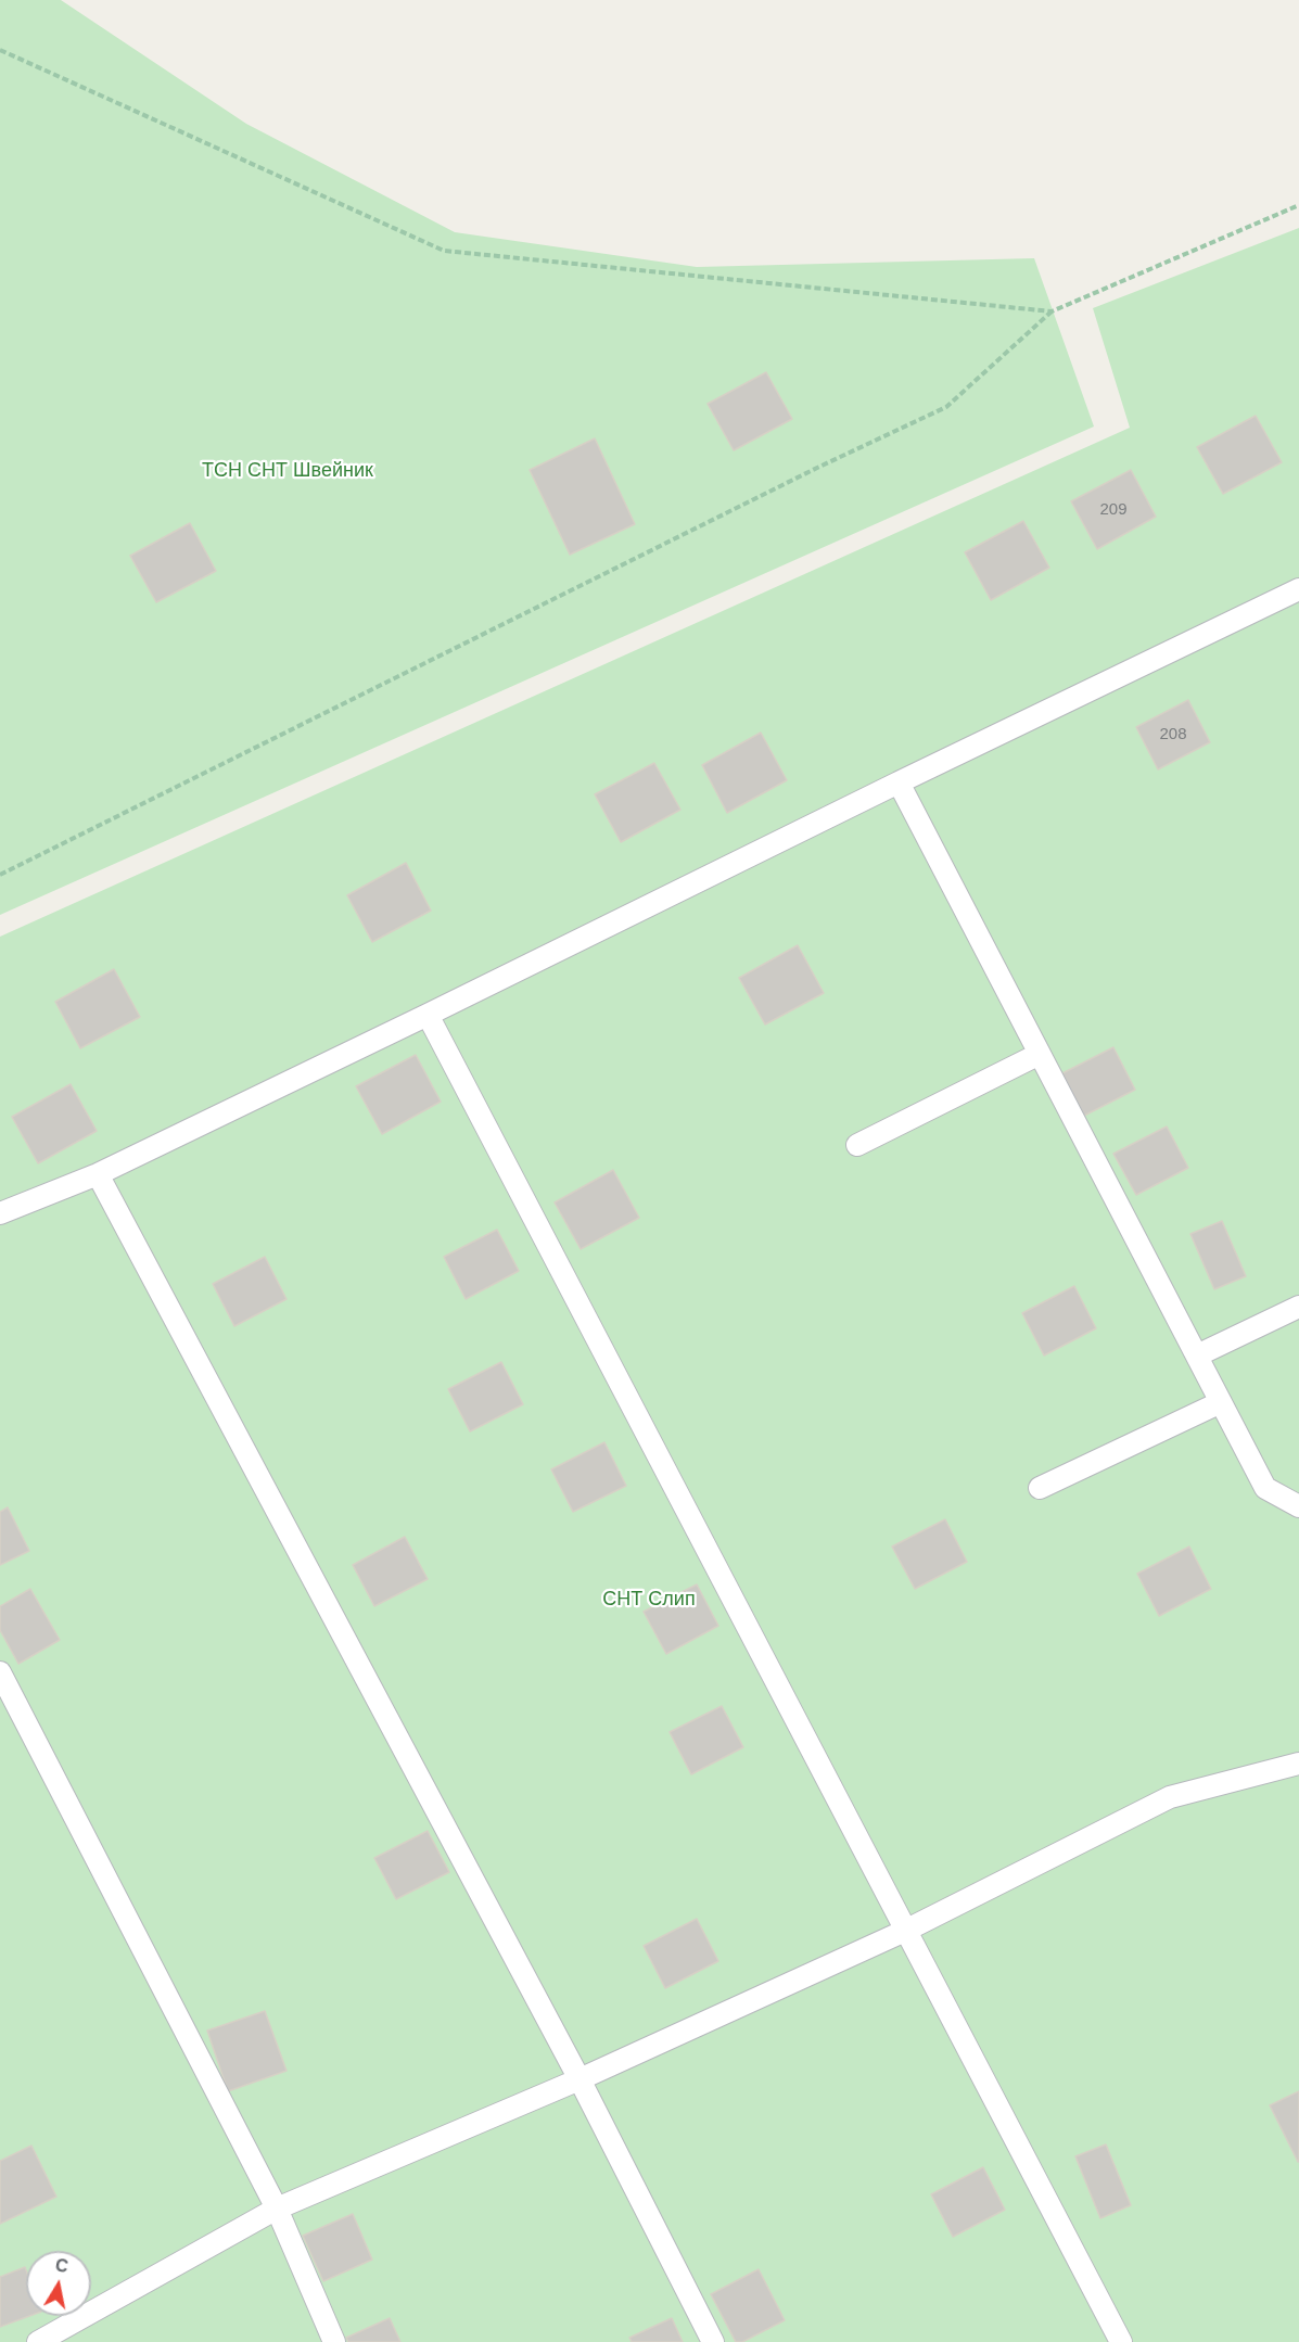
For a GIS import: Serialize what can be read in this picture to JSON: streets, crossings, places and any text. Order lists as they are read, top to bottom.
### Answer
{
  "parks": ["ТСН СНТ Швейник", "СНТ Слип"],
  "house_numbers": ["209", "208"],
  "north": "top"
}
